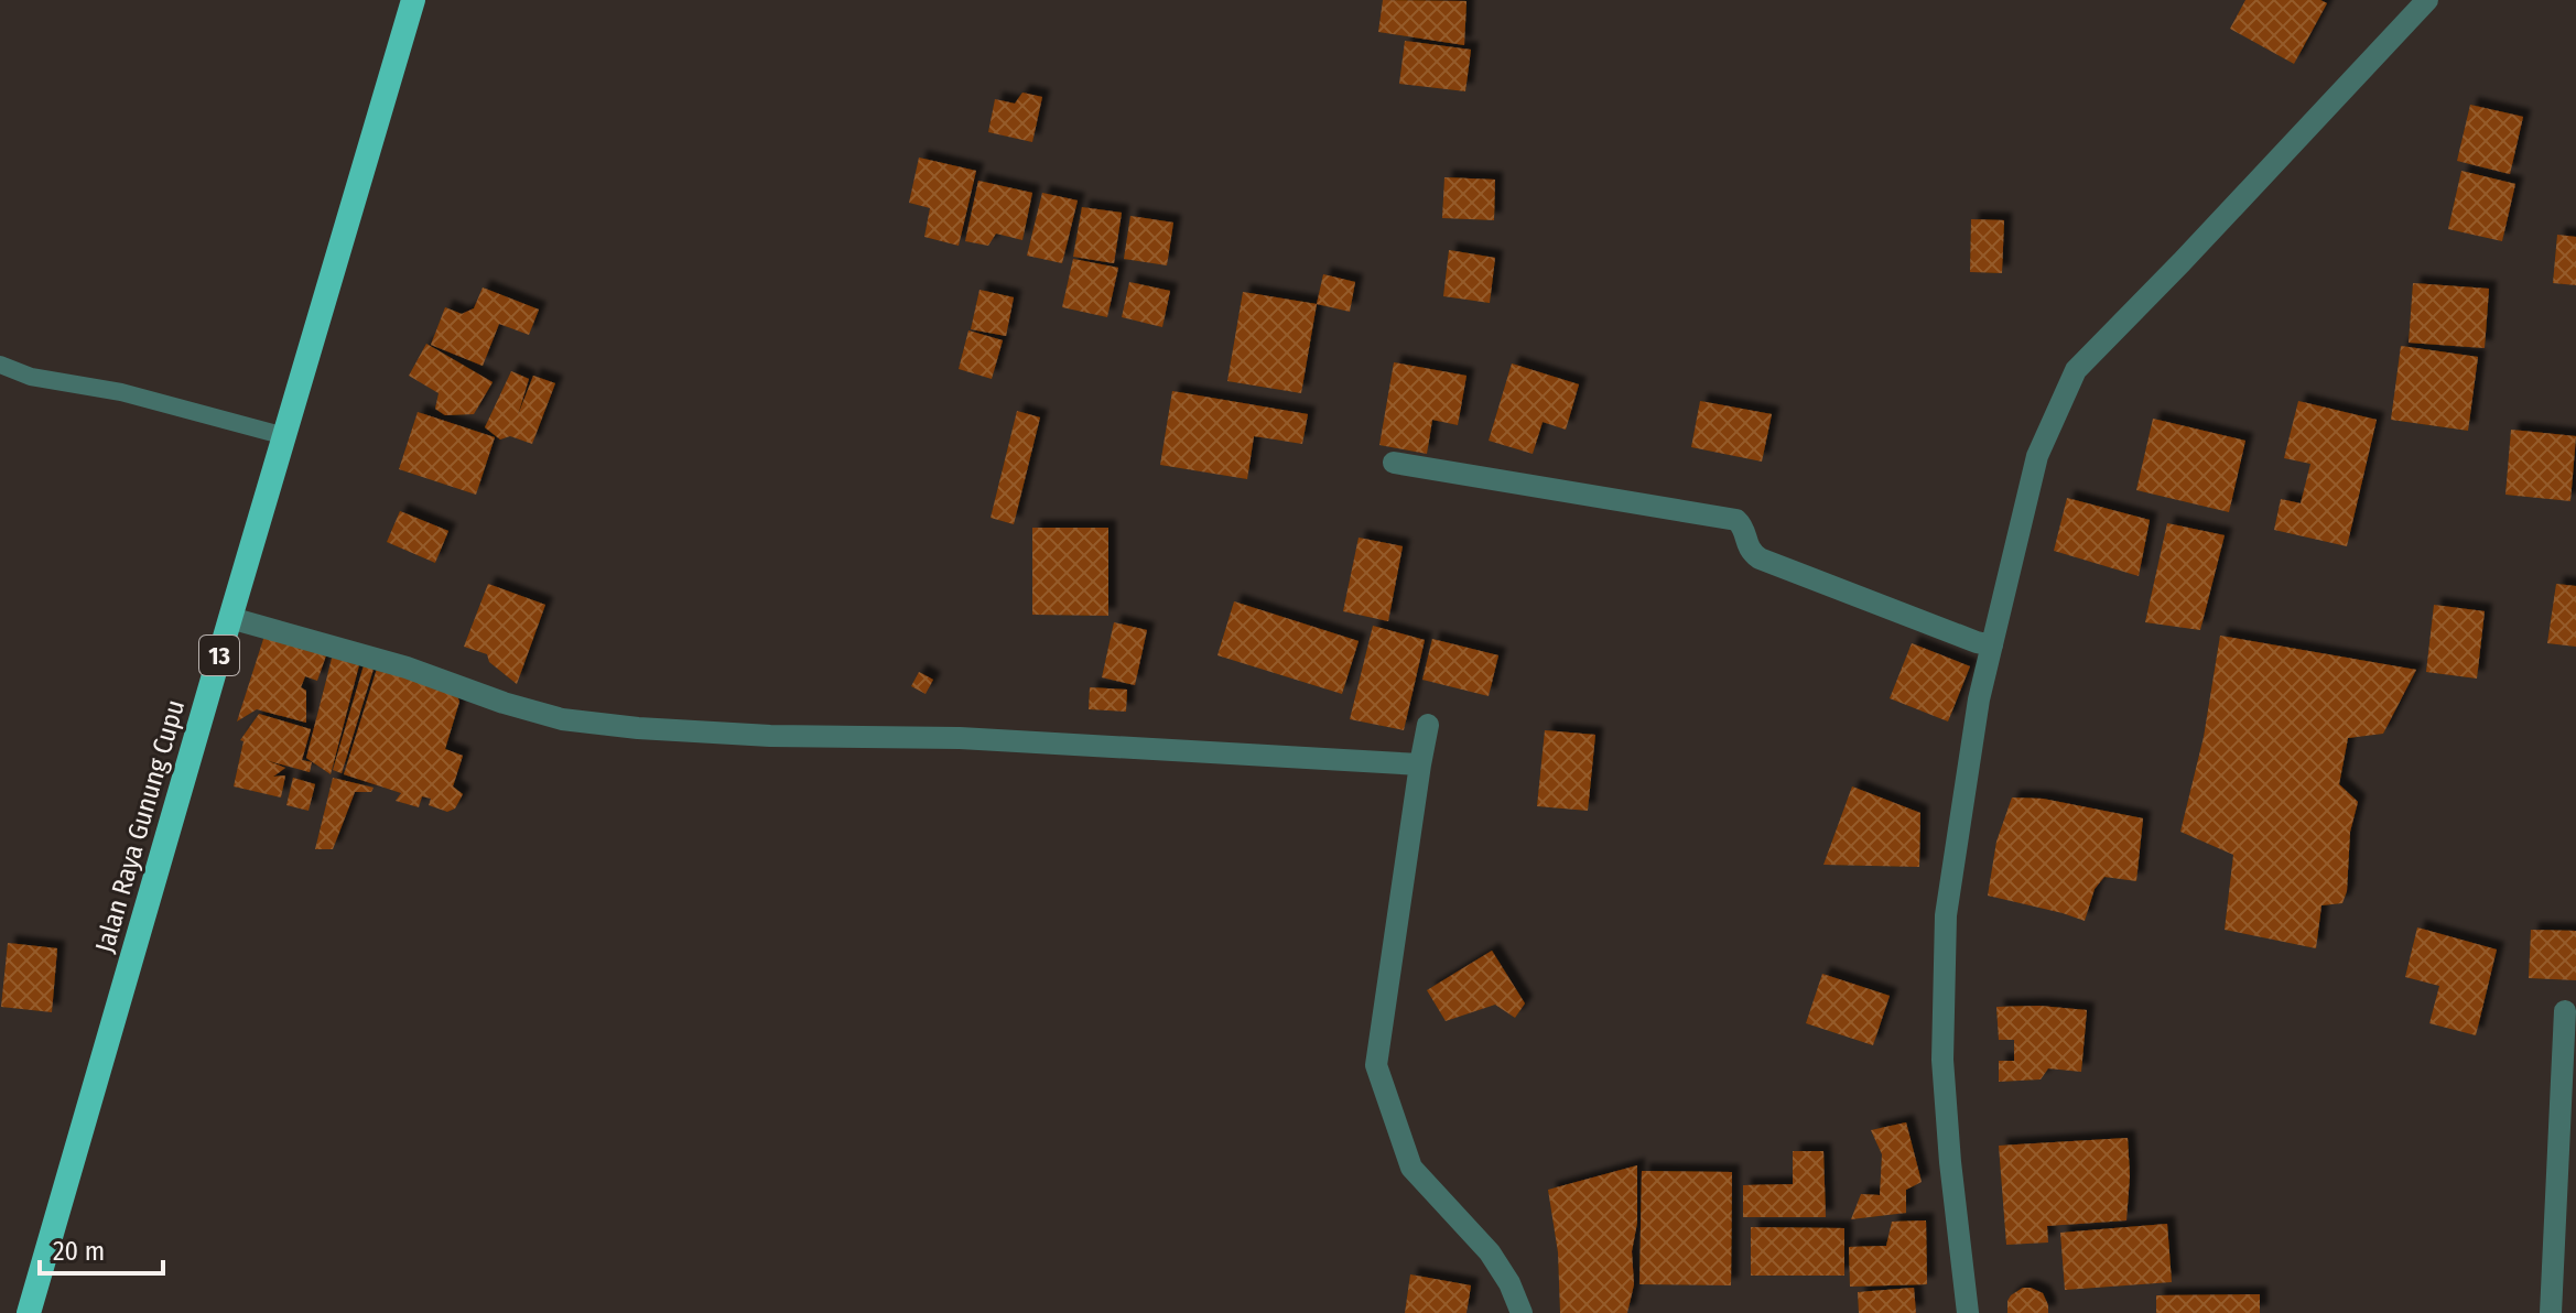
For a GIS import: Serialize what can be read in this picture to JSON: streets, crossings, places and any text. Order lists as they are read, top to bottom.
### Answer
{
  "streets": {
    "highway": ["13", "Jalan Raya Gunung Cupu"]
  },
  "scale_bar": "20 m"
}
